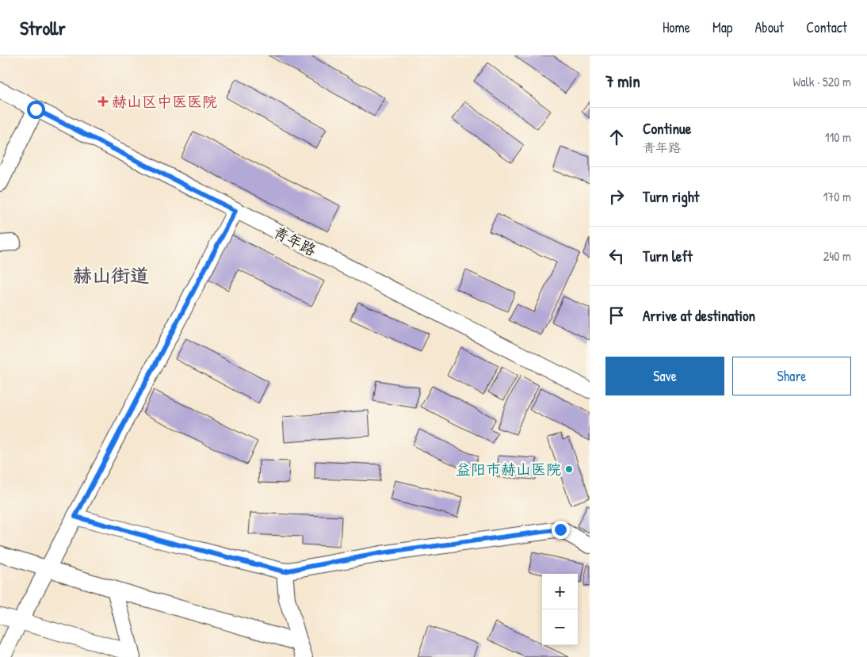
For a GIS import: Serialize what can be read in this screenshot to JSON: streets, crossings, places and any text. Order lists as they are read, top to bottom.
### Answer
{
  "streets": {
    "street": ["青年路"]
  },
  "districts": ["赫山街道"],
  "places": {
    "health": ["赫山区中医医院"],
    "other": ["益阳市赫山医院"]
  },
  "page": {
    "header": "Strollr",
    "nav": [
      "Home",
      "Map",
      "About",
      "Contact"
    ],
    "heading": ["7 min", "Walk · 520 m"],
    "list": [
      ["Continue", "青年路", "110 m"],
      ["Turn right", "170 m"],
      ["Turn left", "240 m"],
      "Arrive at destination"
    ],
    "buttons": ["Save", "Share"],
    "map_buttons": ["+", "−"]
  }
}
